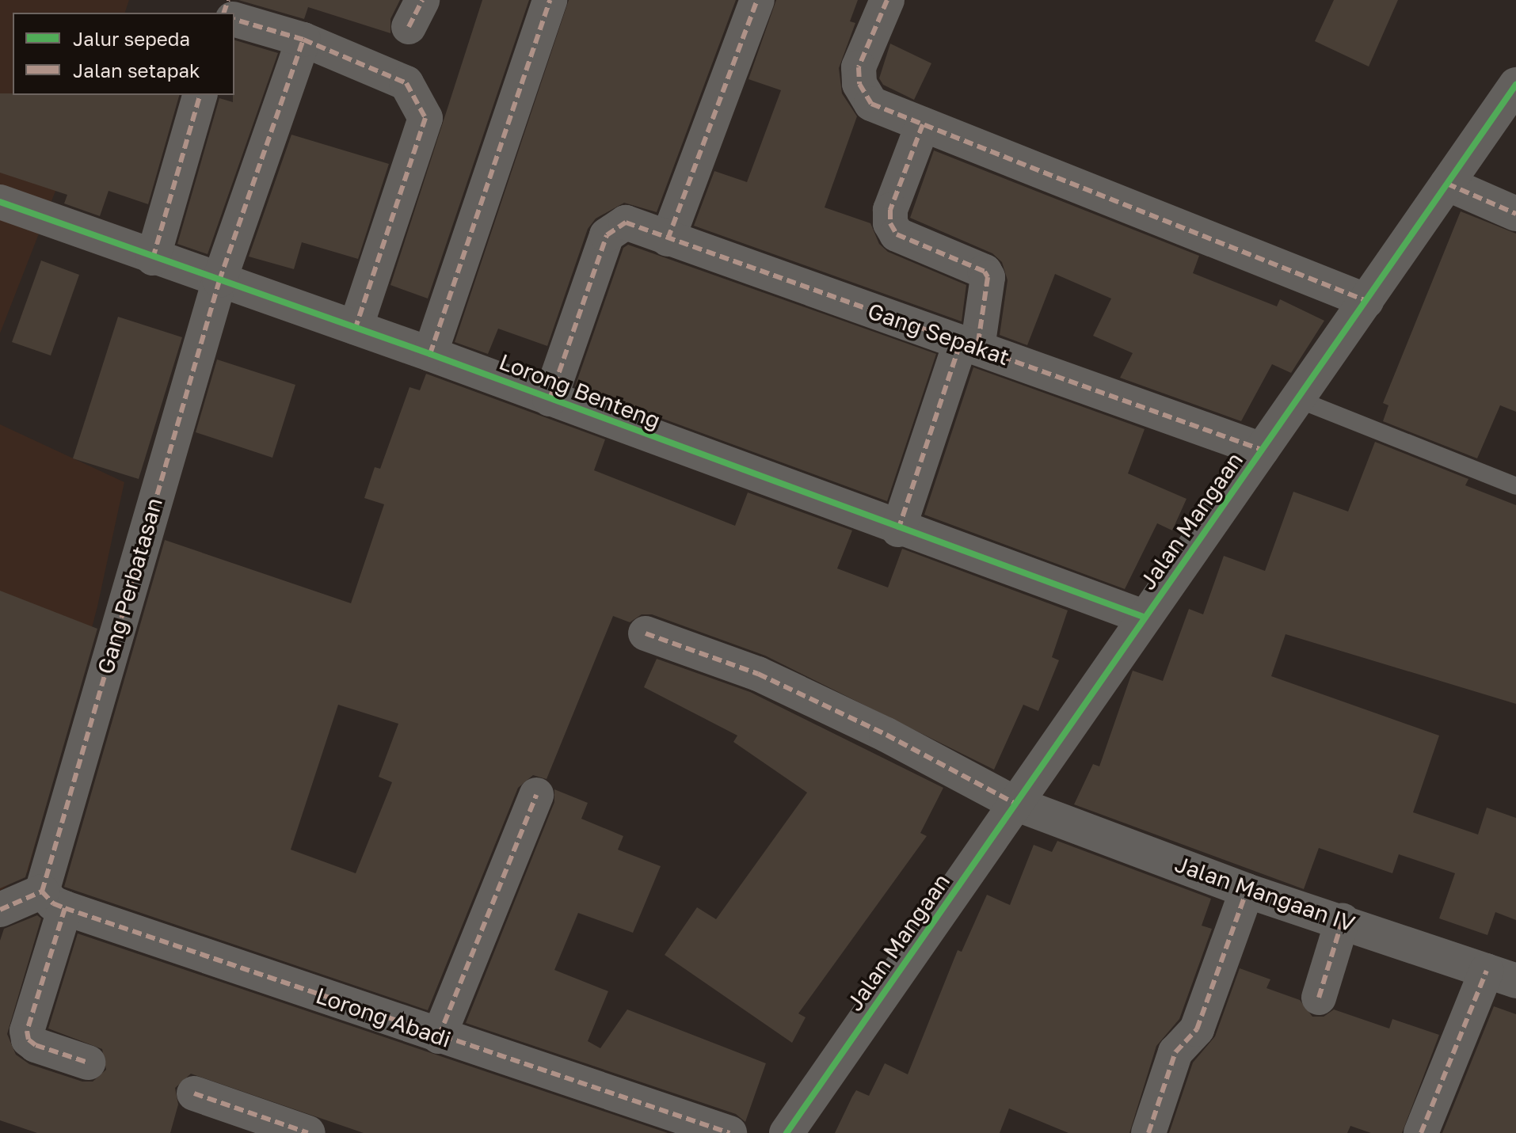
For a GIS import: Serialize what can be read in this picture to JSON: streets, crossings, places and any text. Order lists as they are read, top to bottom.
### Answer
{
  "streets": {
    "street": [
      "Gang Sepakat",
      "Lorong Benteng",
      "Jalan Mangaan",
      "Gang Perbatasan",
      "Jalan Mangaan IV",
      "Lorong Abadi"
    ]
  },
  "crossings": [
    ["Gang Sepakat", "Lorong Benteng"],
    ["Gang Sepakat", "Jalan Mangaan"],
    ["Lorong Benteng", "Jalan Mangaan"],
    ["Lorong Benteng", "Gang Perbatasan"],
    ["Jalan Mangaan", "Jalan Mangaan IV"],
    ["Gang Perbatasan", "Lorong Abadi"]
  ],
  "legend": ["Jalur sepeda", "Jalan setapak"]
}
